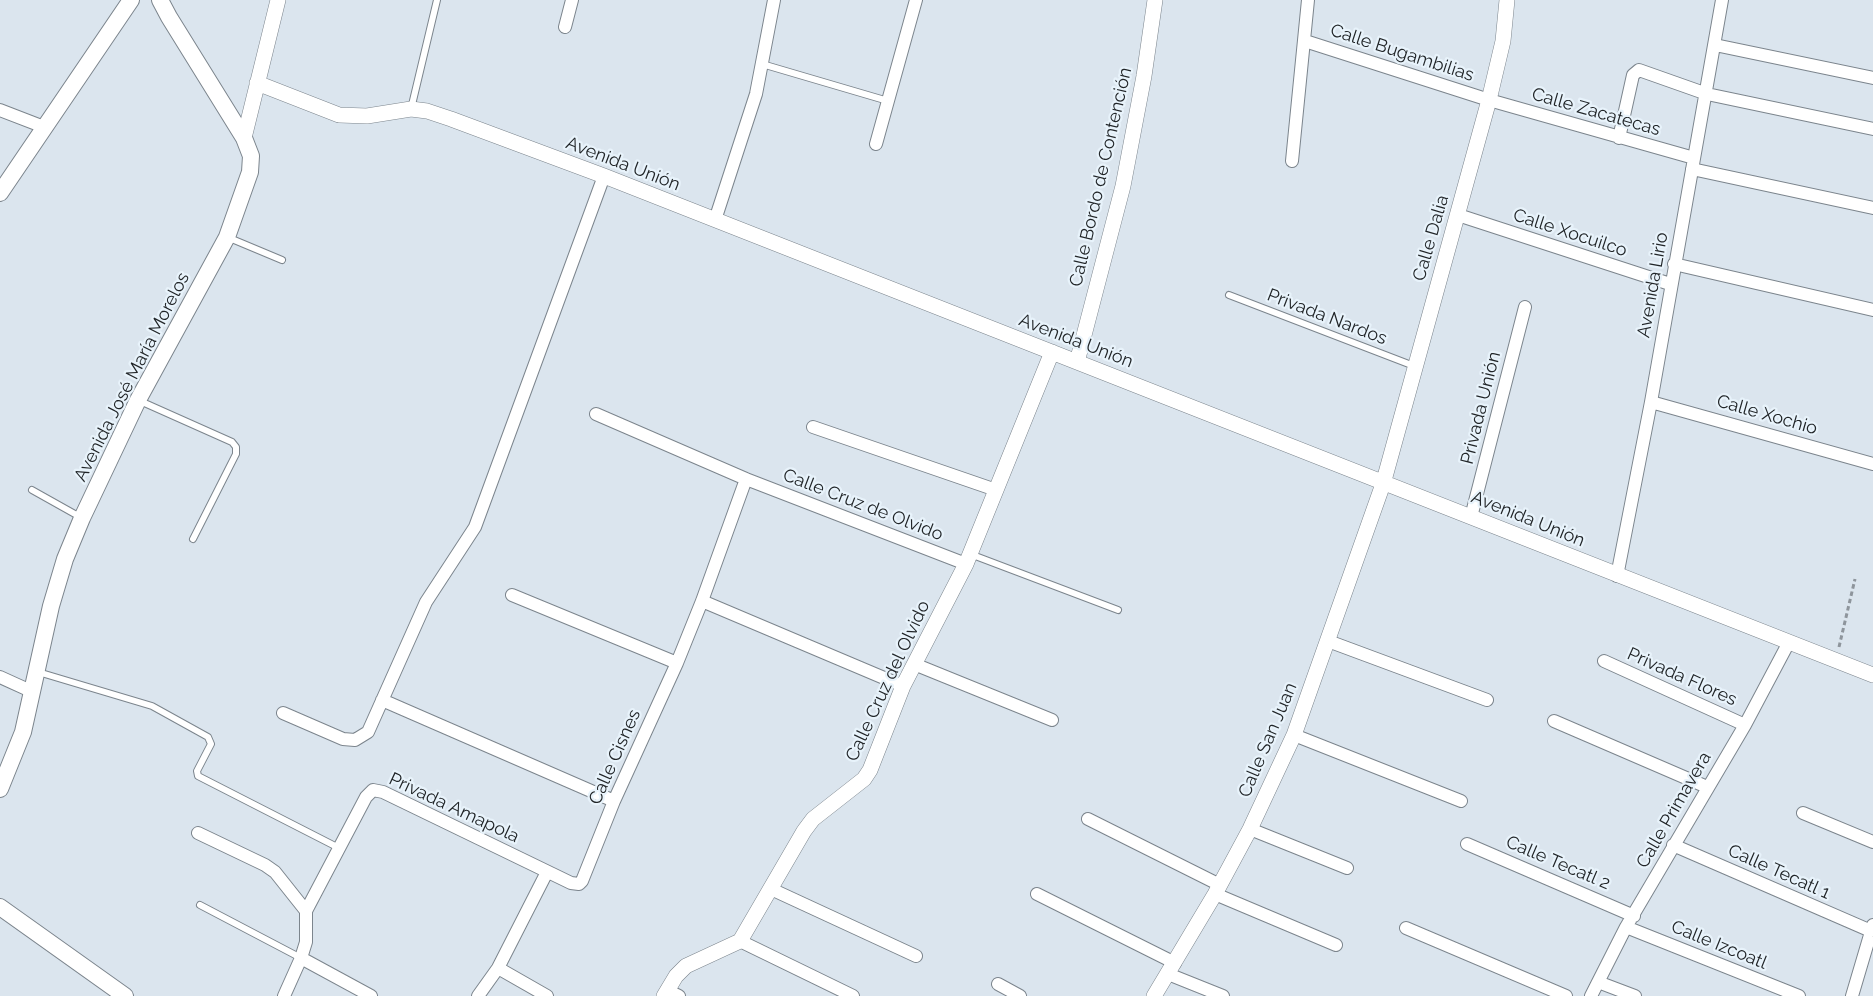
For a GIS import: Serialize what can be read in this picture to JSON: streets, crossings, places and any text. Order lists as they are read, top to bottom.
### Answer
{
  "streets": {
    "main road": ["Avenida José María Morelos"],
    "street": [
      "Calle Bugambilias",
      "Calle Zacatecas",
      "Avenida Unión",
      "Calle Bordo de Contención",
      "Calle Xocuilco",
      "Calle Dalia",
      "Avenida Lirio",
      "Privada Unión",
      "Calle Xochio",
      "Calle Cruz de Olvido",
      "Privada Flores",
      "Calle Cruz del Olvido",
      "Calle San Juan",
      "Calle Cisnes",
      "Privada Amapola",
      "Calle Primavera",
      "Calle Tecatl 2",
      "Calle Tecatl 1",
      "Calle Izcoatl"
    ],
    "lane": ["Privada Nardos"]
  },
  "crossings": [
    ["Calle Bugambilias", "Calle Zacatecas"],
    ["Calle Bugambilias", "Calle Dalia"],
    ["Calle Zacatecas", "Calle Dalia"],
    ["Calle Zacatecas", "Avenida Lirio"],
    ["Avenida Unión", "Calle Bordo de Contención"],
    ["Avenida Unión", "Calle Dalia"],
    ["Avenida Unión", "Avenida Lirio"],
    ["Avenida Unión", "Privada Unión"],
    ["Avenida Unión", "Calle Cruz del Olvido"],
    ["Avenida Unión", "Calle San Juan"],
    ["Avenida Unión", "Calle Primavera"],
    ["Calle Xocuilco", "Calle Dalia"],
    ["Calle Xocuilco", "Avenida Lirio"],
    ["Calle Dalia", "Privada Nardos"],
    ["Calle Dalia", "Calle San Juan"],
    ["Avenida Lirio", "Calle Xochio"],
    ["Calle Cruz de Olvido", "Calle Cruz del Olvido"],
    ["Calle Cruz de Olvido", "Calle Cisnes"],
    ["Privada Flores", "Calle Primavera"],
    ["Calle Cisnes", "Privada Amapola"],
    ["Calle Primavera", "Calle Tecatl 2"],
    ["Calle Primavera", "Calle Tecatl 1"],
    ["Calle Primavera", "Calle Izcoatl"]
  ]
}
